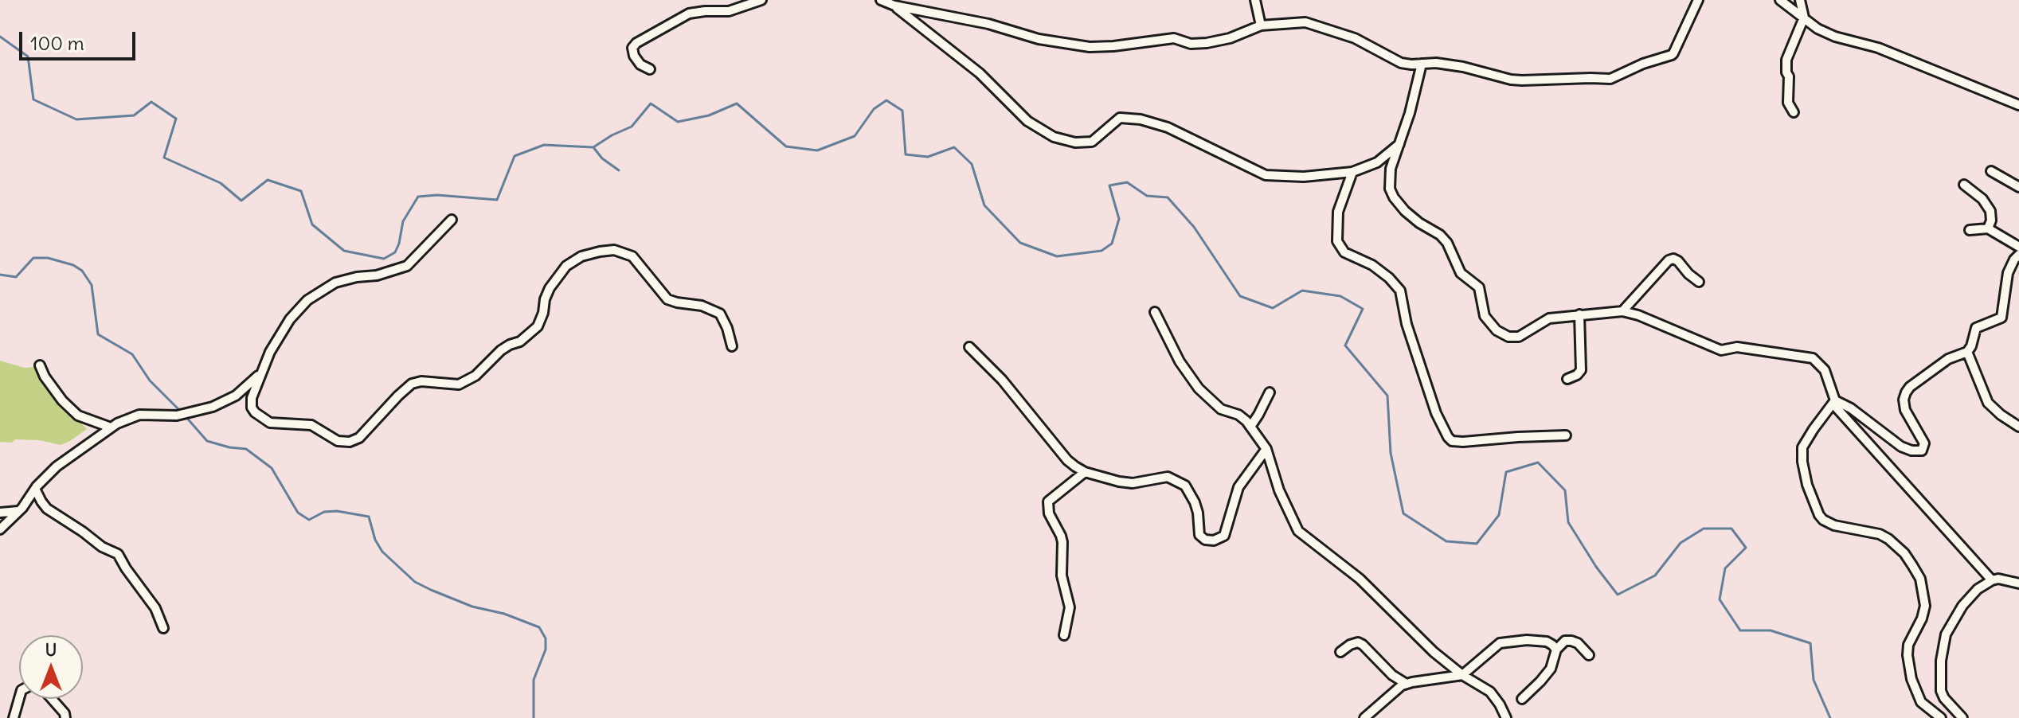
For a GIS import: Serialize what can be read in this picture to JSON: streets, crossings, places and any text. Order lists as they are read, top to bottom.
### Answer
{
  "scale_bar": "100 m",
  "north": "top"
}
